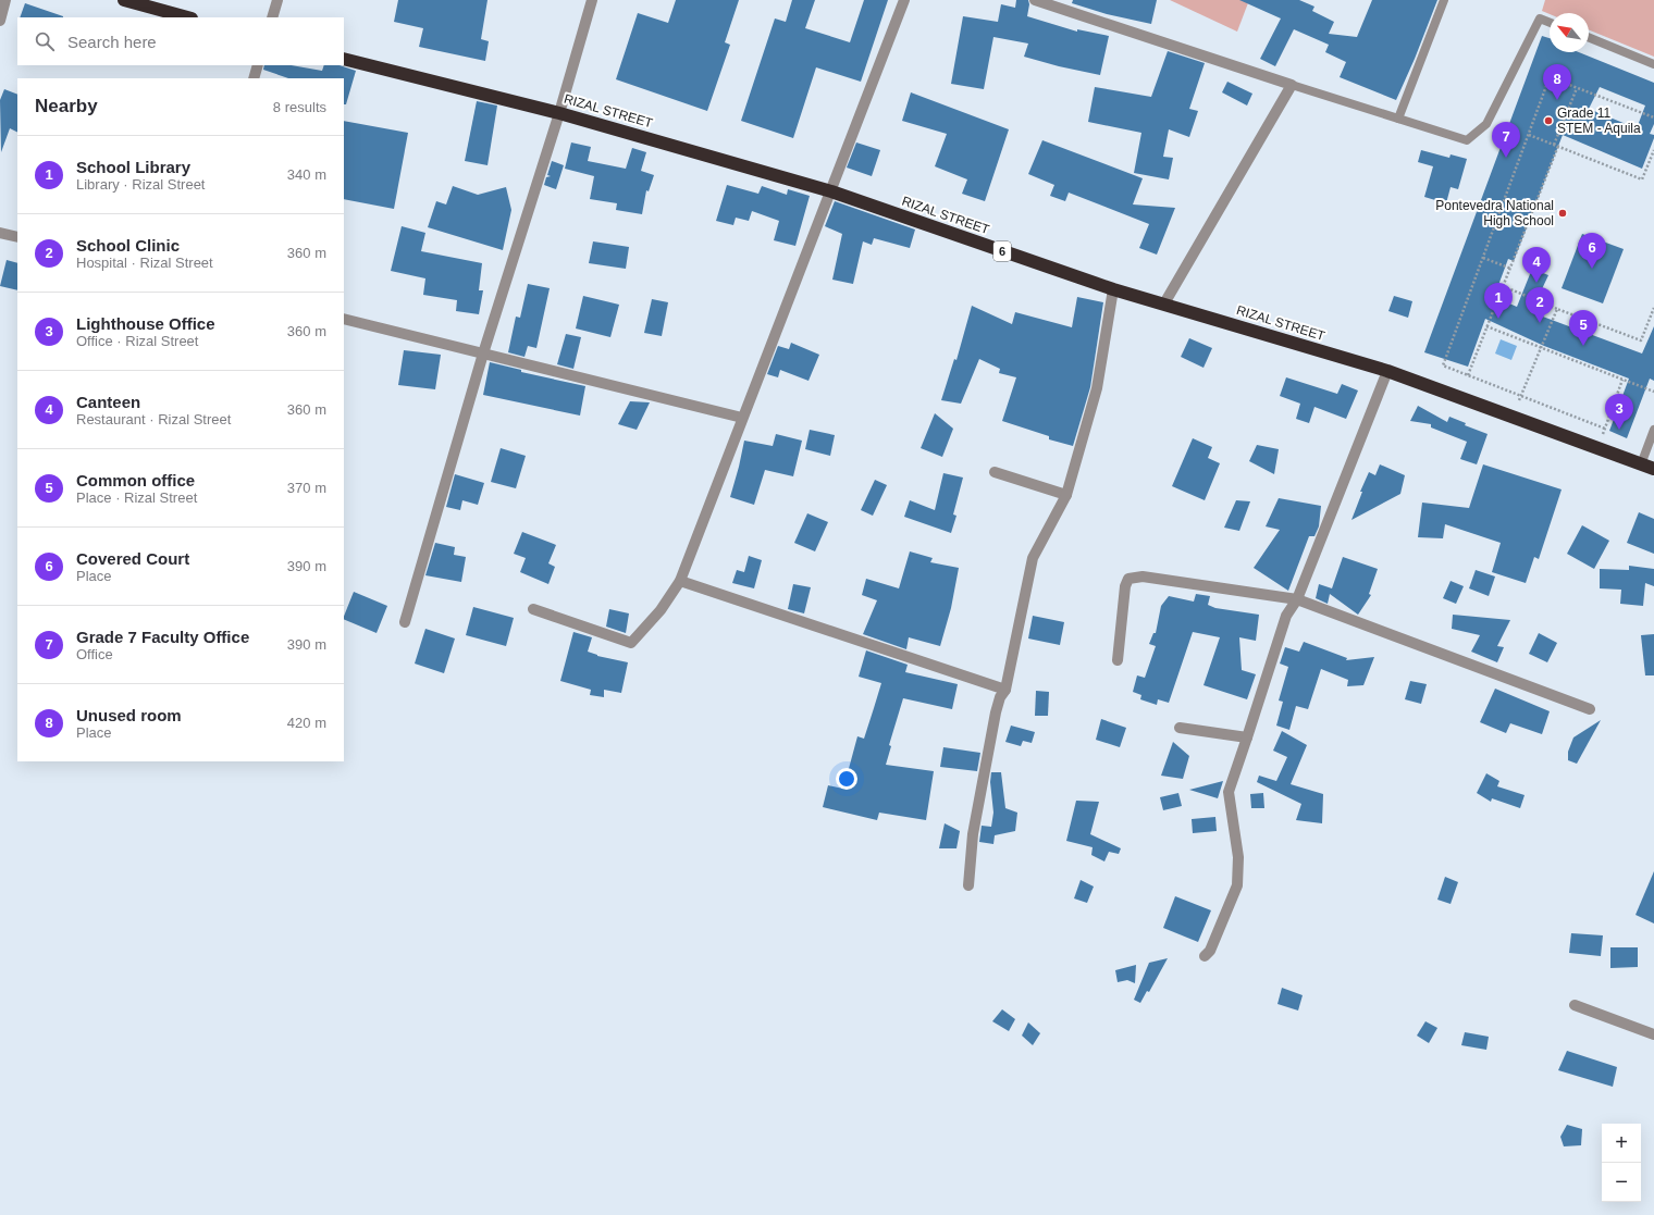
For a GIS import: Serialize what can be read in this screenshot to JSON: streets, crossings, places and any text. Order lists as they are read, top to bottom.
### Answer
{
  "streets": {
    "highway": ["RIZAL STREET", "6"]
  },
  "places": ["Grade 11 STEM - Aquila", "Pontevedra National High School"],
  "north": "top left",
  "page": {
    "search": "Search here",
    "pins": [
      "8",
      "7",
      "6",
      "4",
      "1",
      "2",
      "5",
      "3"
    ],
    "heading": ["Nearby", "8 results"],
    "list": [
      {
        "mark": "1",
        "name": "School Library",
        "note": "Library · Rizal Street",
        "value": "340 m"
      },
      {
        "mark": "2",
        "name": "School Clinic",
        "note": "Hospital · Rizal Street",
        "value": "360 m"
      },
      {
        "mark": "3",
        "name": "Lighthouse Office",
        "note": "Office · Rizal Street",
        "value": "360 m"
      },
      {
        "mark": "4",
        "name": "Canteen",
        "note": "Restaurant · Rizal Street",
        "value": "360 m"
      },
      {
        "mark": "5",
        "name": "Common office",
        "note": "Place · Rizal Street",
        "value": "370 m"
      },
      {
        "mark": "6",
        "name": "Covered Court",
        "note": "Place",
        "value": "390 m"
      },
      {
        "mark": "7",
        "name": "Grade 7 Faculty Office",
        "note": "Office",
        "value": "390 m"
      },
      {
        "mark": "8",
        "name": "Unused room",
        "note": "Place",
        "value": "420 m"
      }
    ],
    "map_buttons": ["+", "−"]
  }
}
